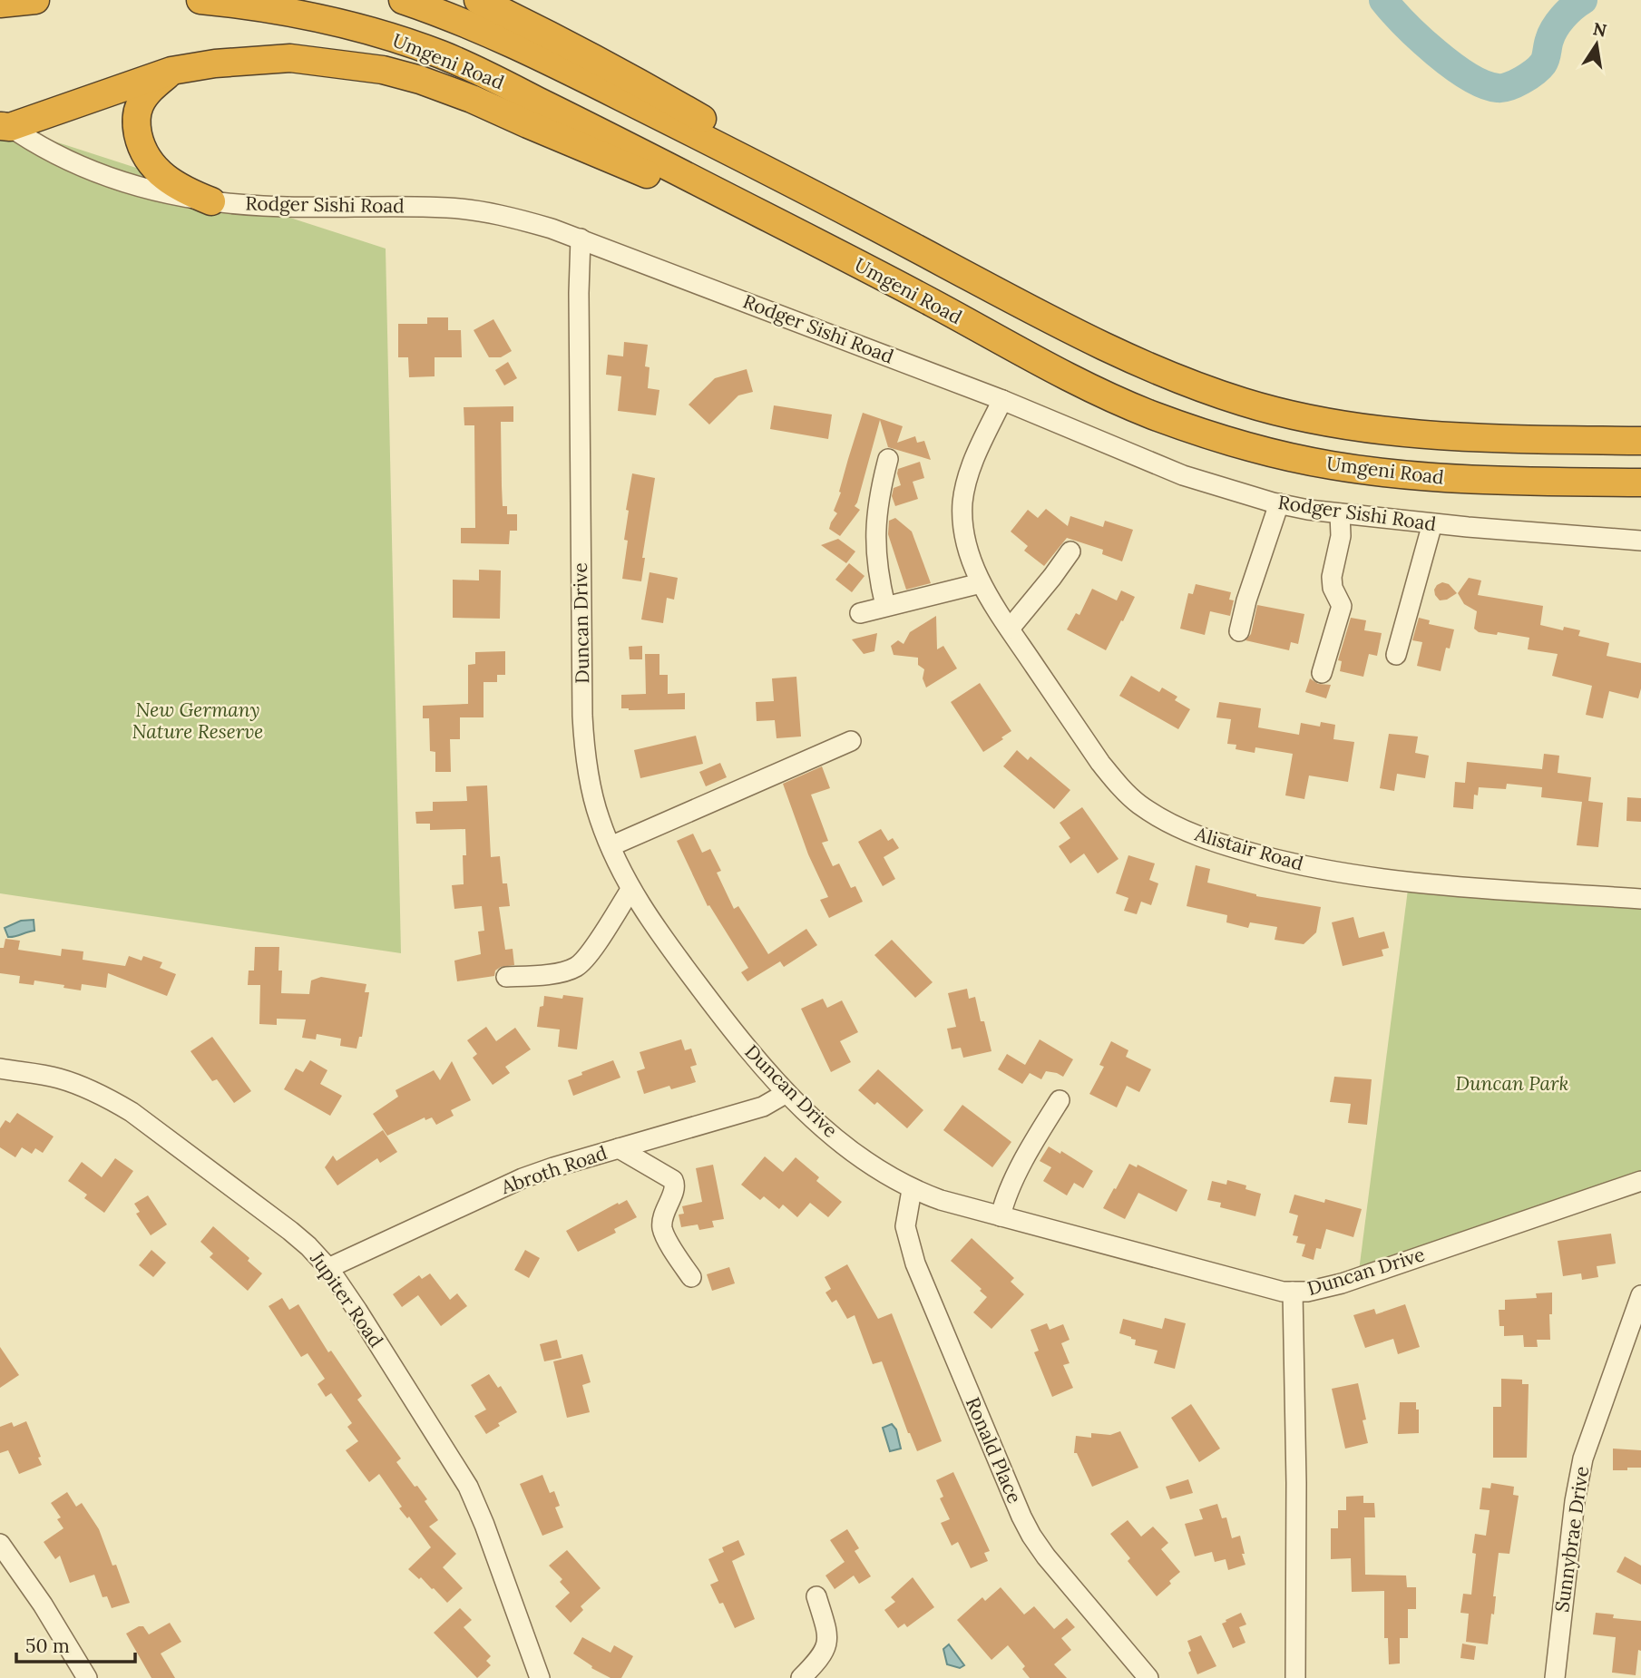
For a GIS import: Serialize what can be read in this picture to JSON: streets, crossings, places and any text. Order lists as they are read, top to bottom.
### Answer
{
  "streets": {
    "highway": ["Umgeni Road"],
    "street": [
      "Rodger Sishi Road",
      "Duncan Drive",
      "Alistair Road",
      "Abroth Road",
      "Jupiter Road",
      "Ronald Place",
      "Sunnybrae Drive"
    ]
  },
  "crossings": [
    ["Rodger Sishi Road", "Duncan Drive"],
    ["Rodger Sishi Road", "Alistair Road"],
    ["Duncan Drive", "Abroth Road"],
    ["Duncan Drive", "Ronald Place"],
    ["Abroth Road", "Jupiter Road"]
  ],
  "parks": ["New Germany Nature Reserve", "Duncan Park"],
  "scale_bar": "50 m",
  "north": "top"
}
